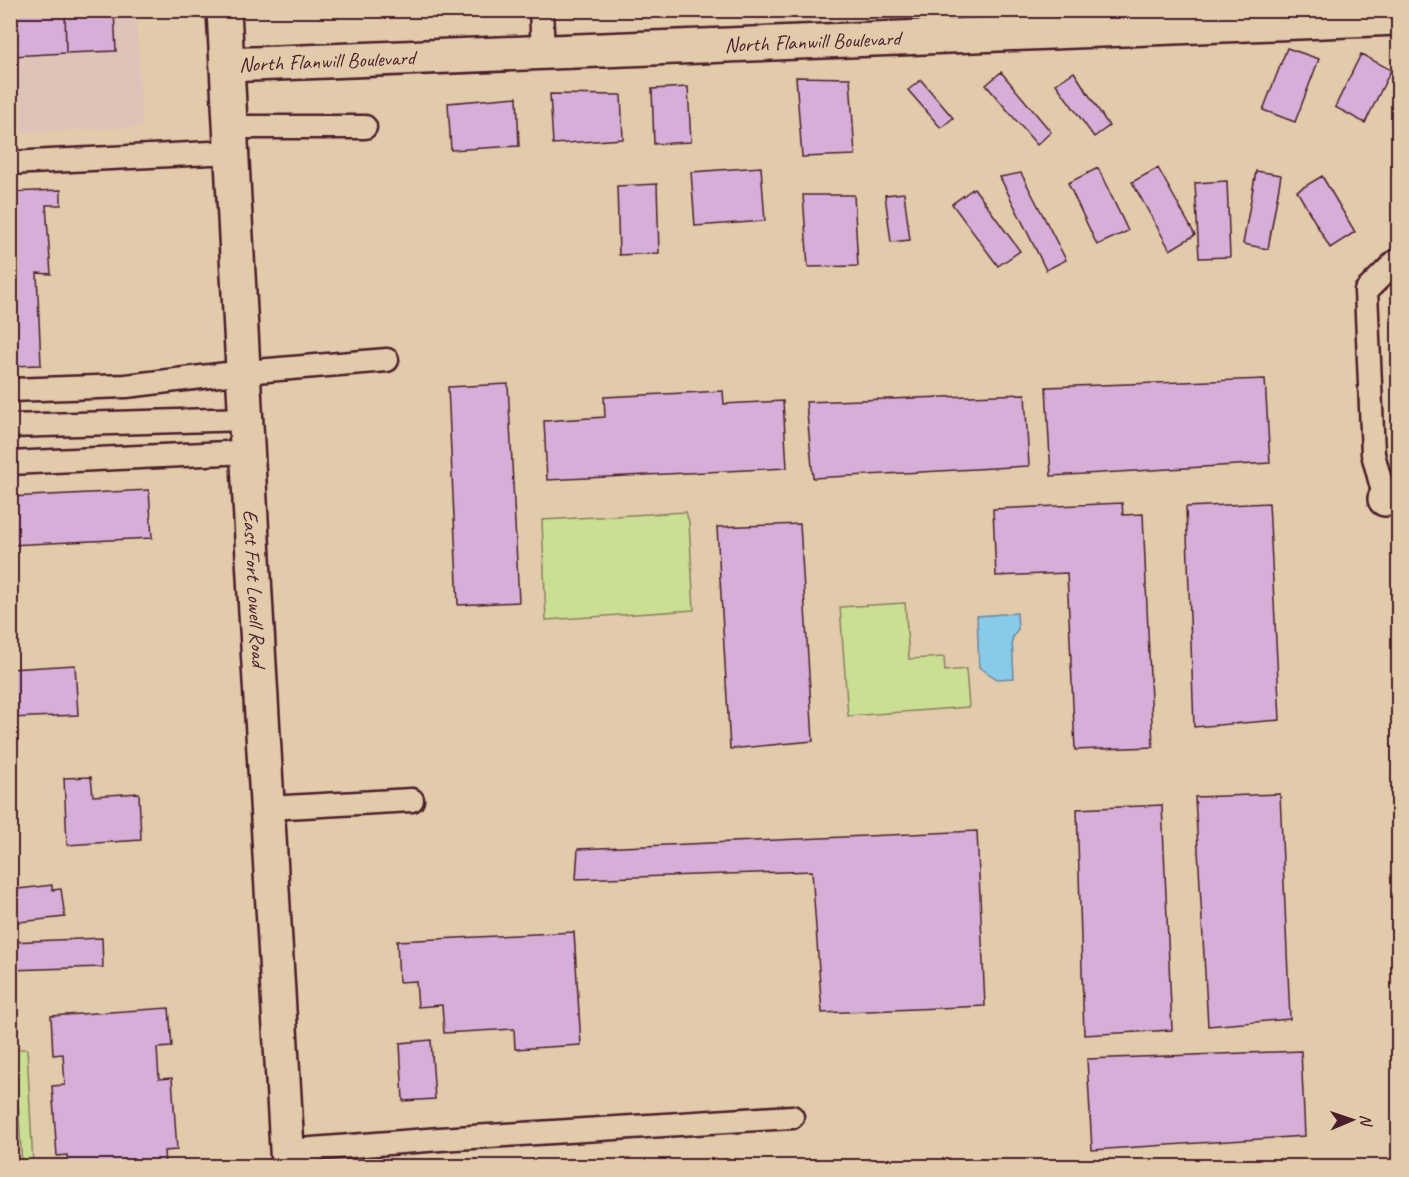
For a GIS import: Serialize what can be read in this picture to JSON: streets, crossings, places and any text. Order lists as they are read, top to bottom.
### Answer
{
  "streets": {
    "street": ["North Flanwill Boulevard", "East Fort Lowell Road"]
  },
  "crossings": [
    ["North Flanwill Boulevard", "East Fort Lowell Road"]
  ],
  "north": "right"
}
